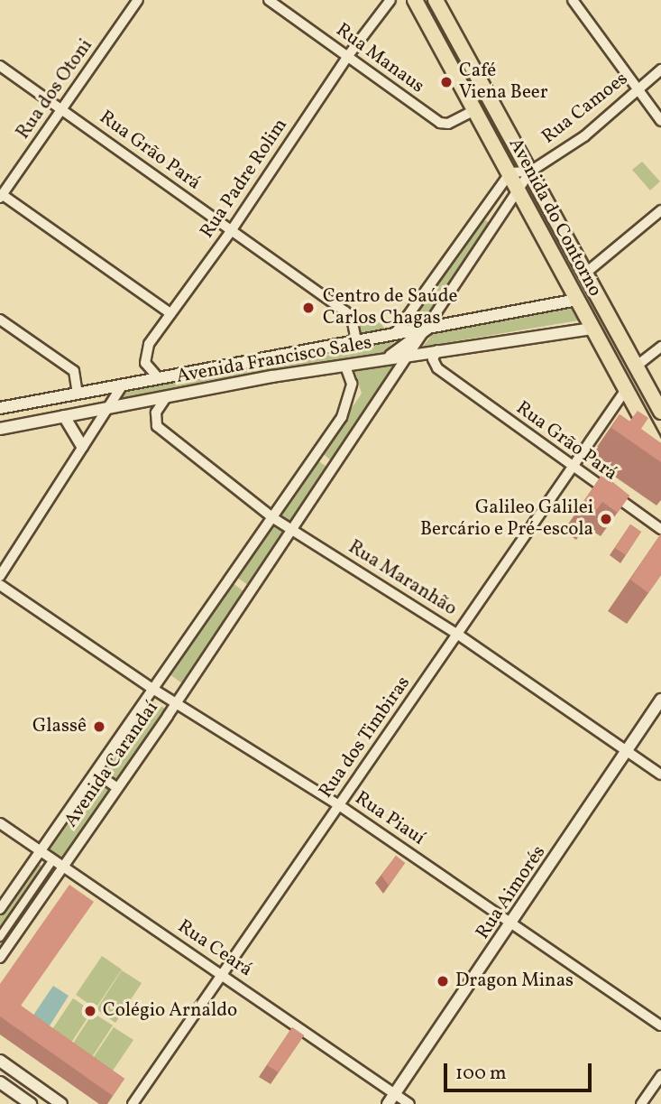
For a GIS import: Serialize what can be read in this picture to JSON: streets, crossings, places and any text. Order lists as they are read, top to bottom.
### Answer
{
  "streets": {
    "main road": ["Avenida do Contorno"],
    "street": [
      "Rua Manaus",
      "Rua dos Otoni",
      "Rua Camoes",
      "Rua Grão Pará",
      "Rua Padre Rolim",
      "Avenida Francisco Sales",
      "Rua Maranhão",
      "Rua dos Timbiras",
      "Avenida Carandaí",
      "Rua Piauí",
      "Rua Aimorés",
      "Rua Ceará"
    ]
  },
  "crossings": [
    ["Rua Manaus", "Rua Padre Rolim"],
    ["Rua Manaus", "Avenida do Contorno"],
    ["Rua dos Otoni", "Rua Grão Pará"],
    ["Rua Camoes", "Avenida do Contorno"],
    ["Rua Camoes", "Avenida Carandaí"],
    ["Rua Grão Pará", "Rua Padre Rolim"],
    ["Rua Grão Pará", "Avenida Francisco Sales"],
    ["Rua Grão Pará", "Rua dos Timbiras"],
    ["Rua Padre Rolim", "Avenida Francisco Sales"],
    ["Avenida do Contorno", "Avenida Francisco Sales"],
    ["Avenida do Contorno", "Rua dos Timbiras"],
    ["Avenida do Contorno", "Avenida Carandaí"],
    ["Avenida Francisco Sales", "Rua Maranhão"],
    ["Avenida Francisco Sales", "Avenida Carandaí"],
    ["Rua Maranhão", "Rua dos Timbiras"],
    ["Rua Maranhão", "Avenida Carandaí"],
    ["Rua Maranhão", "Rua Aimorés"],
    ["Rua dos Timbiras", "Rua Piauí"],
    ["Rua dos Timbiras", "Rua Ceará"],
    ["Avenida Carandaí", "Rua Piauí"],
    ["Avenida Carandaí", "Rua Ceará"],
    ["Rua Piauí", "Rua Aimorés"],
    ["Rua Aimorés", "Rua Ceará"]
  ],
  "places": [
    "Café Viena Beer",
    "Centro de Saúde Carlos Chagas",
    "Galileo Galilei Bercário e Pré-escola",
    "Glassê",
    "Dragon Minas",
    "Colégio Arnaldo"
  ],
  "scale_bar": "100 m"
}
